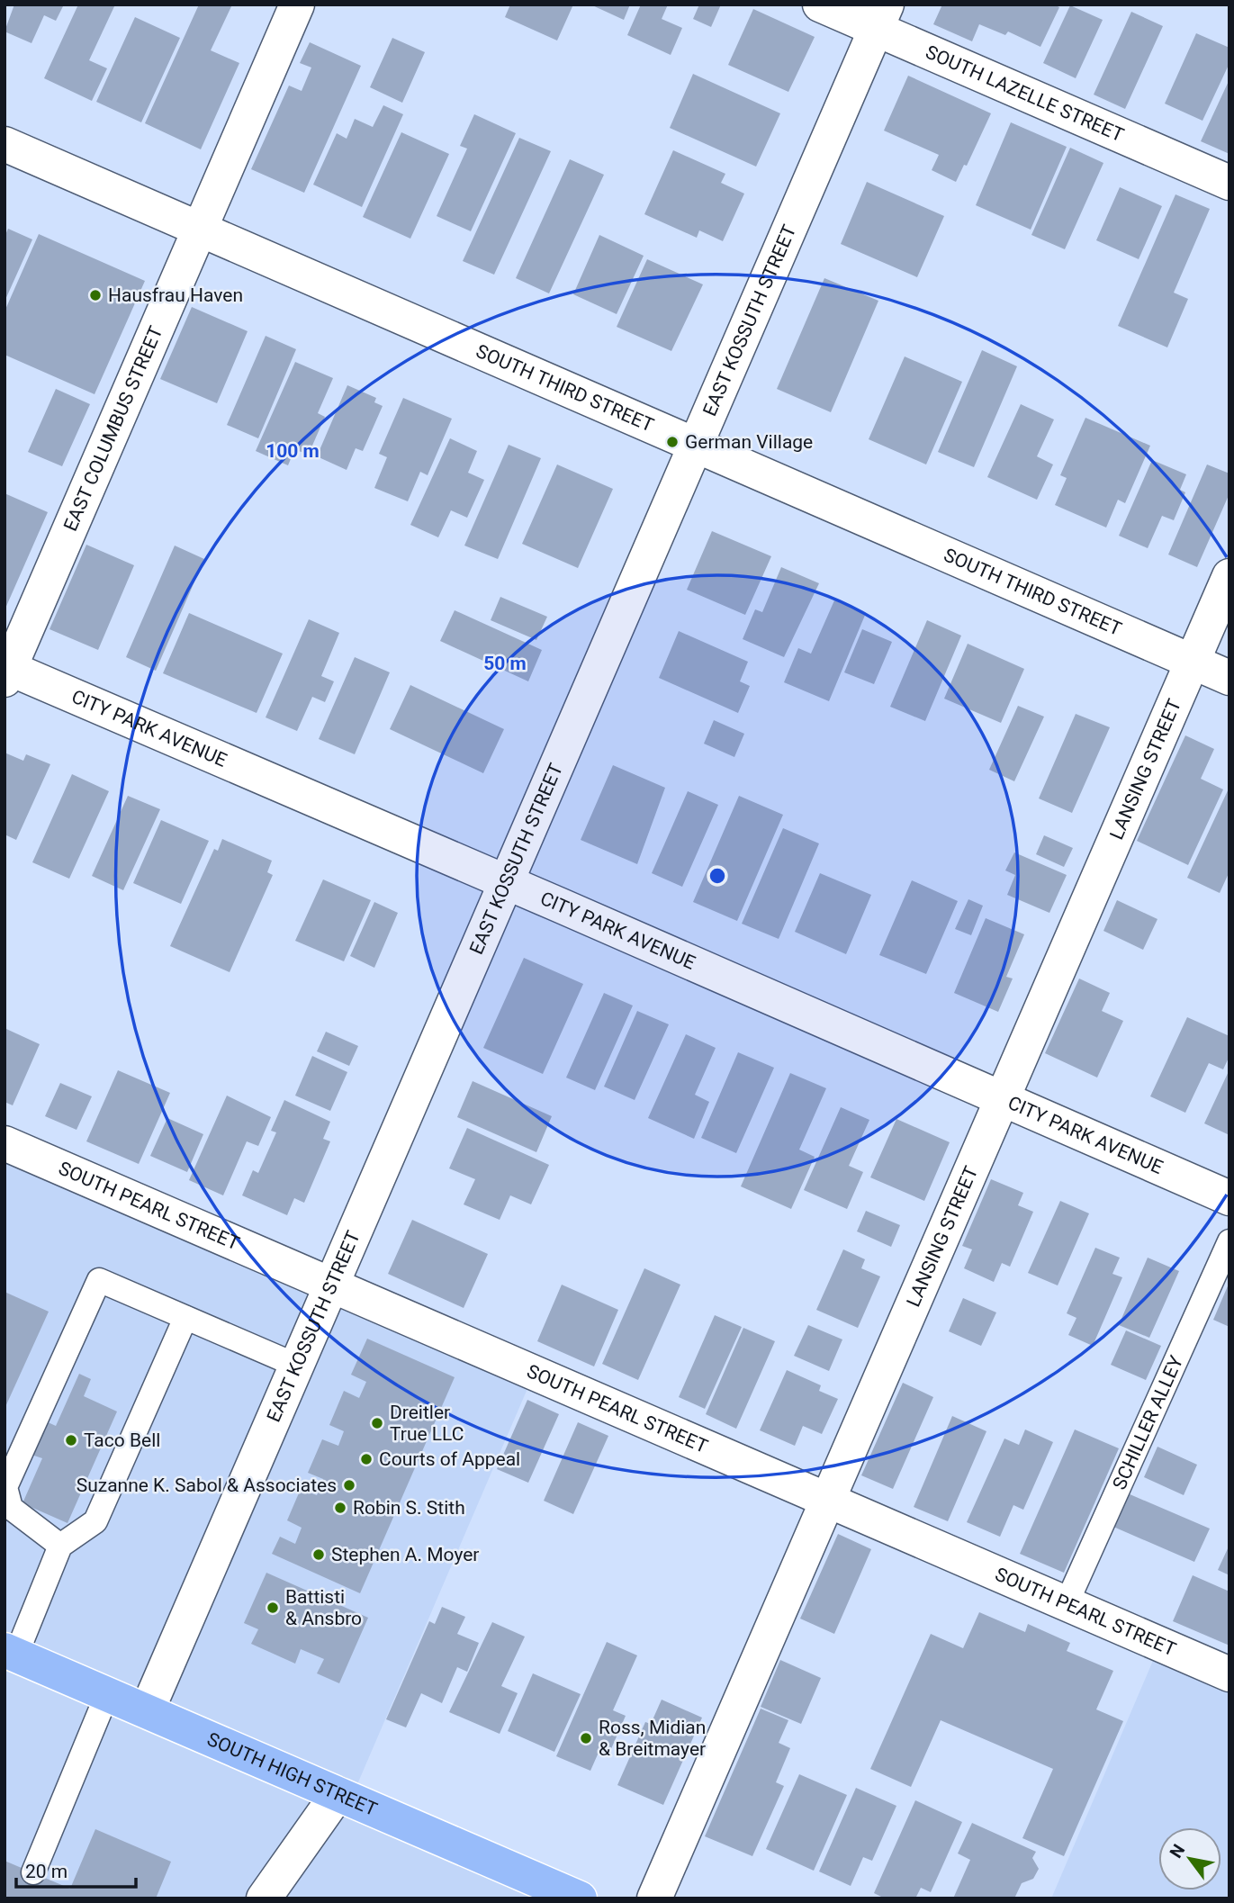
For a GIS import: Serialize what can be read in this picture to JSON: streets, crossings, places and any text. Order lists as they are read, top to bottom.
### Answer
{
  "streets": {
    "main road": ["SOUTH HIGH STREET"],
    "street": [
      "SOUTH LAZELLE STREET",
      "EAST KOSSUTH STREET",
      "SOUTH THIRD STREET",
      "EAST COLUMBUS STREET",
      "CITY PARK AVENUE",
      "LANSING STREET",
      "SOUTH PEARL STREET"
    ],
    "lane": ["SCHILLER ALLEY"]
  },
  "crossings": [
    ["SOUTH LAZELLE STREET", "EAST KOSSUTH STREET"],
    ["EAST KOSSUTH STREET", "SOUTH THIRD STREET"],
    ["EAST KOSSUTH STREET", "CITY PARK AVENUE"],
    ["EAST KOSSUTH STREET", "SOUTH PEARL STREET"],
    ["EAST KOSSUTH STREET", "SOUTH HIGH STREET"],
    ["SOUTH THIRD STREET", "EAST COLUMBUS STREET"],
    ["SOUTH THIRD STREET", "LANSING STREET"],
    ["EAST COLUMBUS STREET", "CITY PARK AVENUE"],
    ["CITY PARK AVENUE", "LANSING STREET"],
    ["LANSING STREET", "SOUTH PEARL STREET"],
    ["SOUTH PEARL STREET", "SCHILLER ALLEY"]
  ],
  "places": [
    "Hausfrau Haven",
    "German Village",
    "Dreitler True LLC",
    "Taco Bell",
    "Courts of Appeal",
    "Suzanne K. Sabol & Associates",
    "Robin S. Stith",
    "Stephen A. Moyer",
    "Battisti & Ansbro",
    "Ross, Midian & Breitmayer"
  ],
  "scale_bar": "20 m",
  "north": "top left",
  "rings": ["100 m", "50 m"]
}
